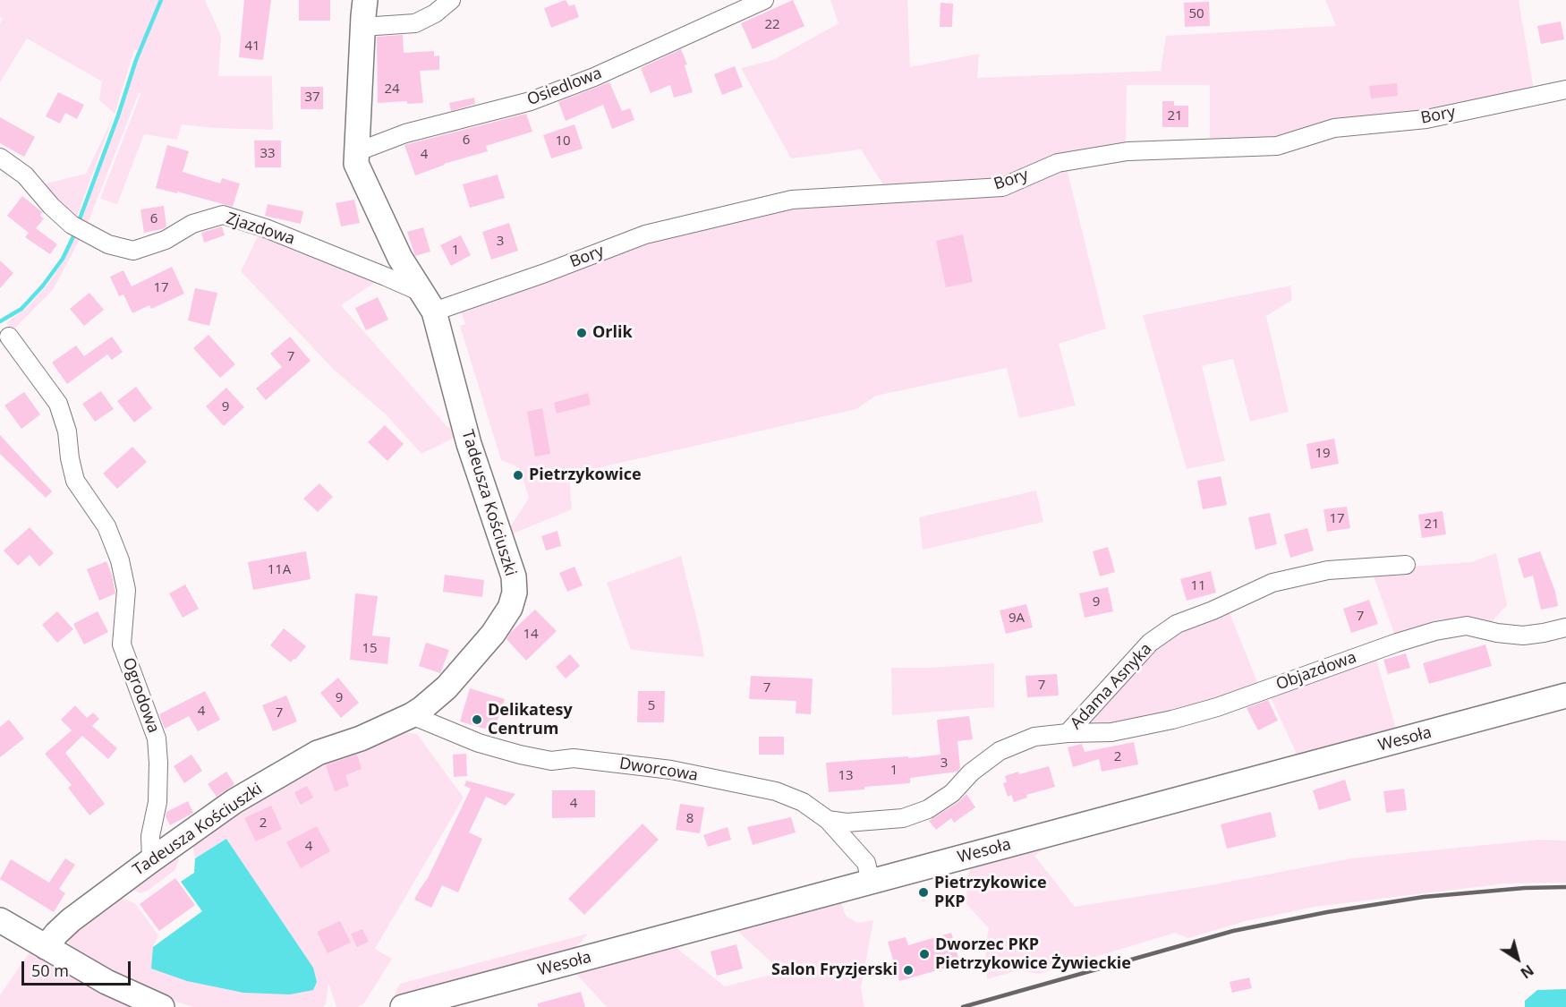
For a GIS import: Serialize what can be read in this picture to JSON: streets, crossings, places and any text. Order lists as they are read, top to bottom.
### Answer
{
  "streets": {
    "main road": ["Tadeusza Kościuszki", "Wesoła"],
    "street": [
      "Osiedlowa",
      "Bory",
      "Zjazdowa",
      "Objazdowa",
      "Adama Asnyka",
      "Ogrodowa",
      "Dworcowa"
    ]
  },
  "crossings": [
    ["Osiedlowa", "Tadeusza Kościuszki"],
    ["Bory", "Zjazdowa"],
    ["Bory", "Tadeusza Kościuszki"],
    ["Zjazdowa", "Tadeusza Kościuszki"],
    ["Tadeusza Kościuszki", "Ogrodowa"],
    ["Tadeusza Kościuszki", "Dworcowa"],
    ["Objazdowa", "Adama Asnyka"],
    ["Adama Asnyka", "Dworcowa"],
    ["Wesoła", "Dworcowa"]
  ],
  "places": [
    "Orlik",
    "Pietrzykowice",
    "Delikatesy Centrum",
    "Pietrzykowice PKP",
    "Dworzec PKP Pietrzykowice Żywieckie",
    "Salon Fryzjerski"
  ],
  "house_numbers": [
    "50",
    "22",
    "41",
    "24",
    "37",
    "21",
    "6",
    "10",
    "33",
    "4",
    "6",
    "3",
    "1",
    "17",
    "7",
    "9",
    "19",
    "17",
    "21",
    "11A",
    "11",
    "9",
    "7",
    "9A",
    "14",
    "15",
    "7",
    "7",
    "9",
    "5",
    "4",
    "7",
    "2",
    "3",
    "1",
    "13",
    "4",
    "8",
    "2",
    "4"
  ],
  "scale_bar": "50 m",
  "north": "bottom right"
}
